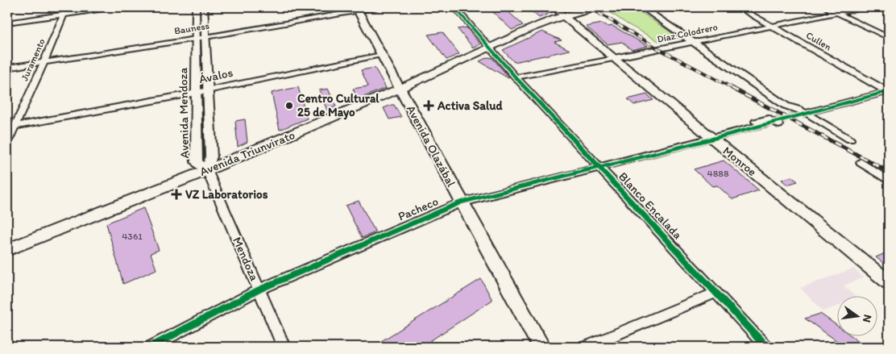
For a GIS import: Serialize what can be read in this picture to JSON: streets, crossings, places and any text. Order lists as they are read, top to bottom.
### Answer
{
  "streets": {
    "main road": ["Avenida Olazábal", "Avenida Triunvirato", "Monroe"],
    "street": [
      "Bauness",
      "Díaz Colodrero",
      "Cullen",
      "Juramento",
      "Ávalos",
      "Avenida Mendoza",
      "Blanco Encalada",
      "Pacheco",
      "Mendoza"
    ]
  },
  "crossings": [
    ["Bauness", "Juramento"],
    ["Bauness", "Avenida Mendoza"],
    ["Bauness", "Avenida Olazábal"],
    ["Díaz Colodrero", "Cullen"],
    ["Díaz Colodrero", "Monroe"],
    ["Díaz Colodrero", "Blanco Encalada"],
    ["Juramento", "Ávalos"],
    ["Ávalos", "Avenida Mendoza"],
    ["Ávalos", "Avenida Olazábal"],
    ["Avenida Mendoza", "Avenida Triunvirato"],
    ["Avenida Mendoza", "Mendoza"],
    ["Avenida Olazábal", "Avenida Triunvirato"],
    ["Avenida Olazábal", "Pacheco"],
    ["Avenida Triunvirato", "Monroe"],
    ["Avenida Triunvirato", "Blanco Encalada"],
    ["Avenida Triunvirato", "Mendoza"],
    ["Monroe", "Pacheco"],
    ["Blanco Encalada", "Pacheco"],
    ["Pacheco", "Mendoza"]
  ],
  "places": {
    "other": ["Centro Cultural 25 de Mayo"],
    "health": ["Activa Salud", "VZ Laboratorios"]
  },
  "house_numbers": ["4888", "4361"],
  "north": "right"
}
